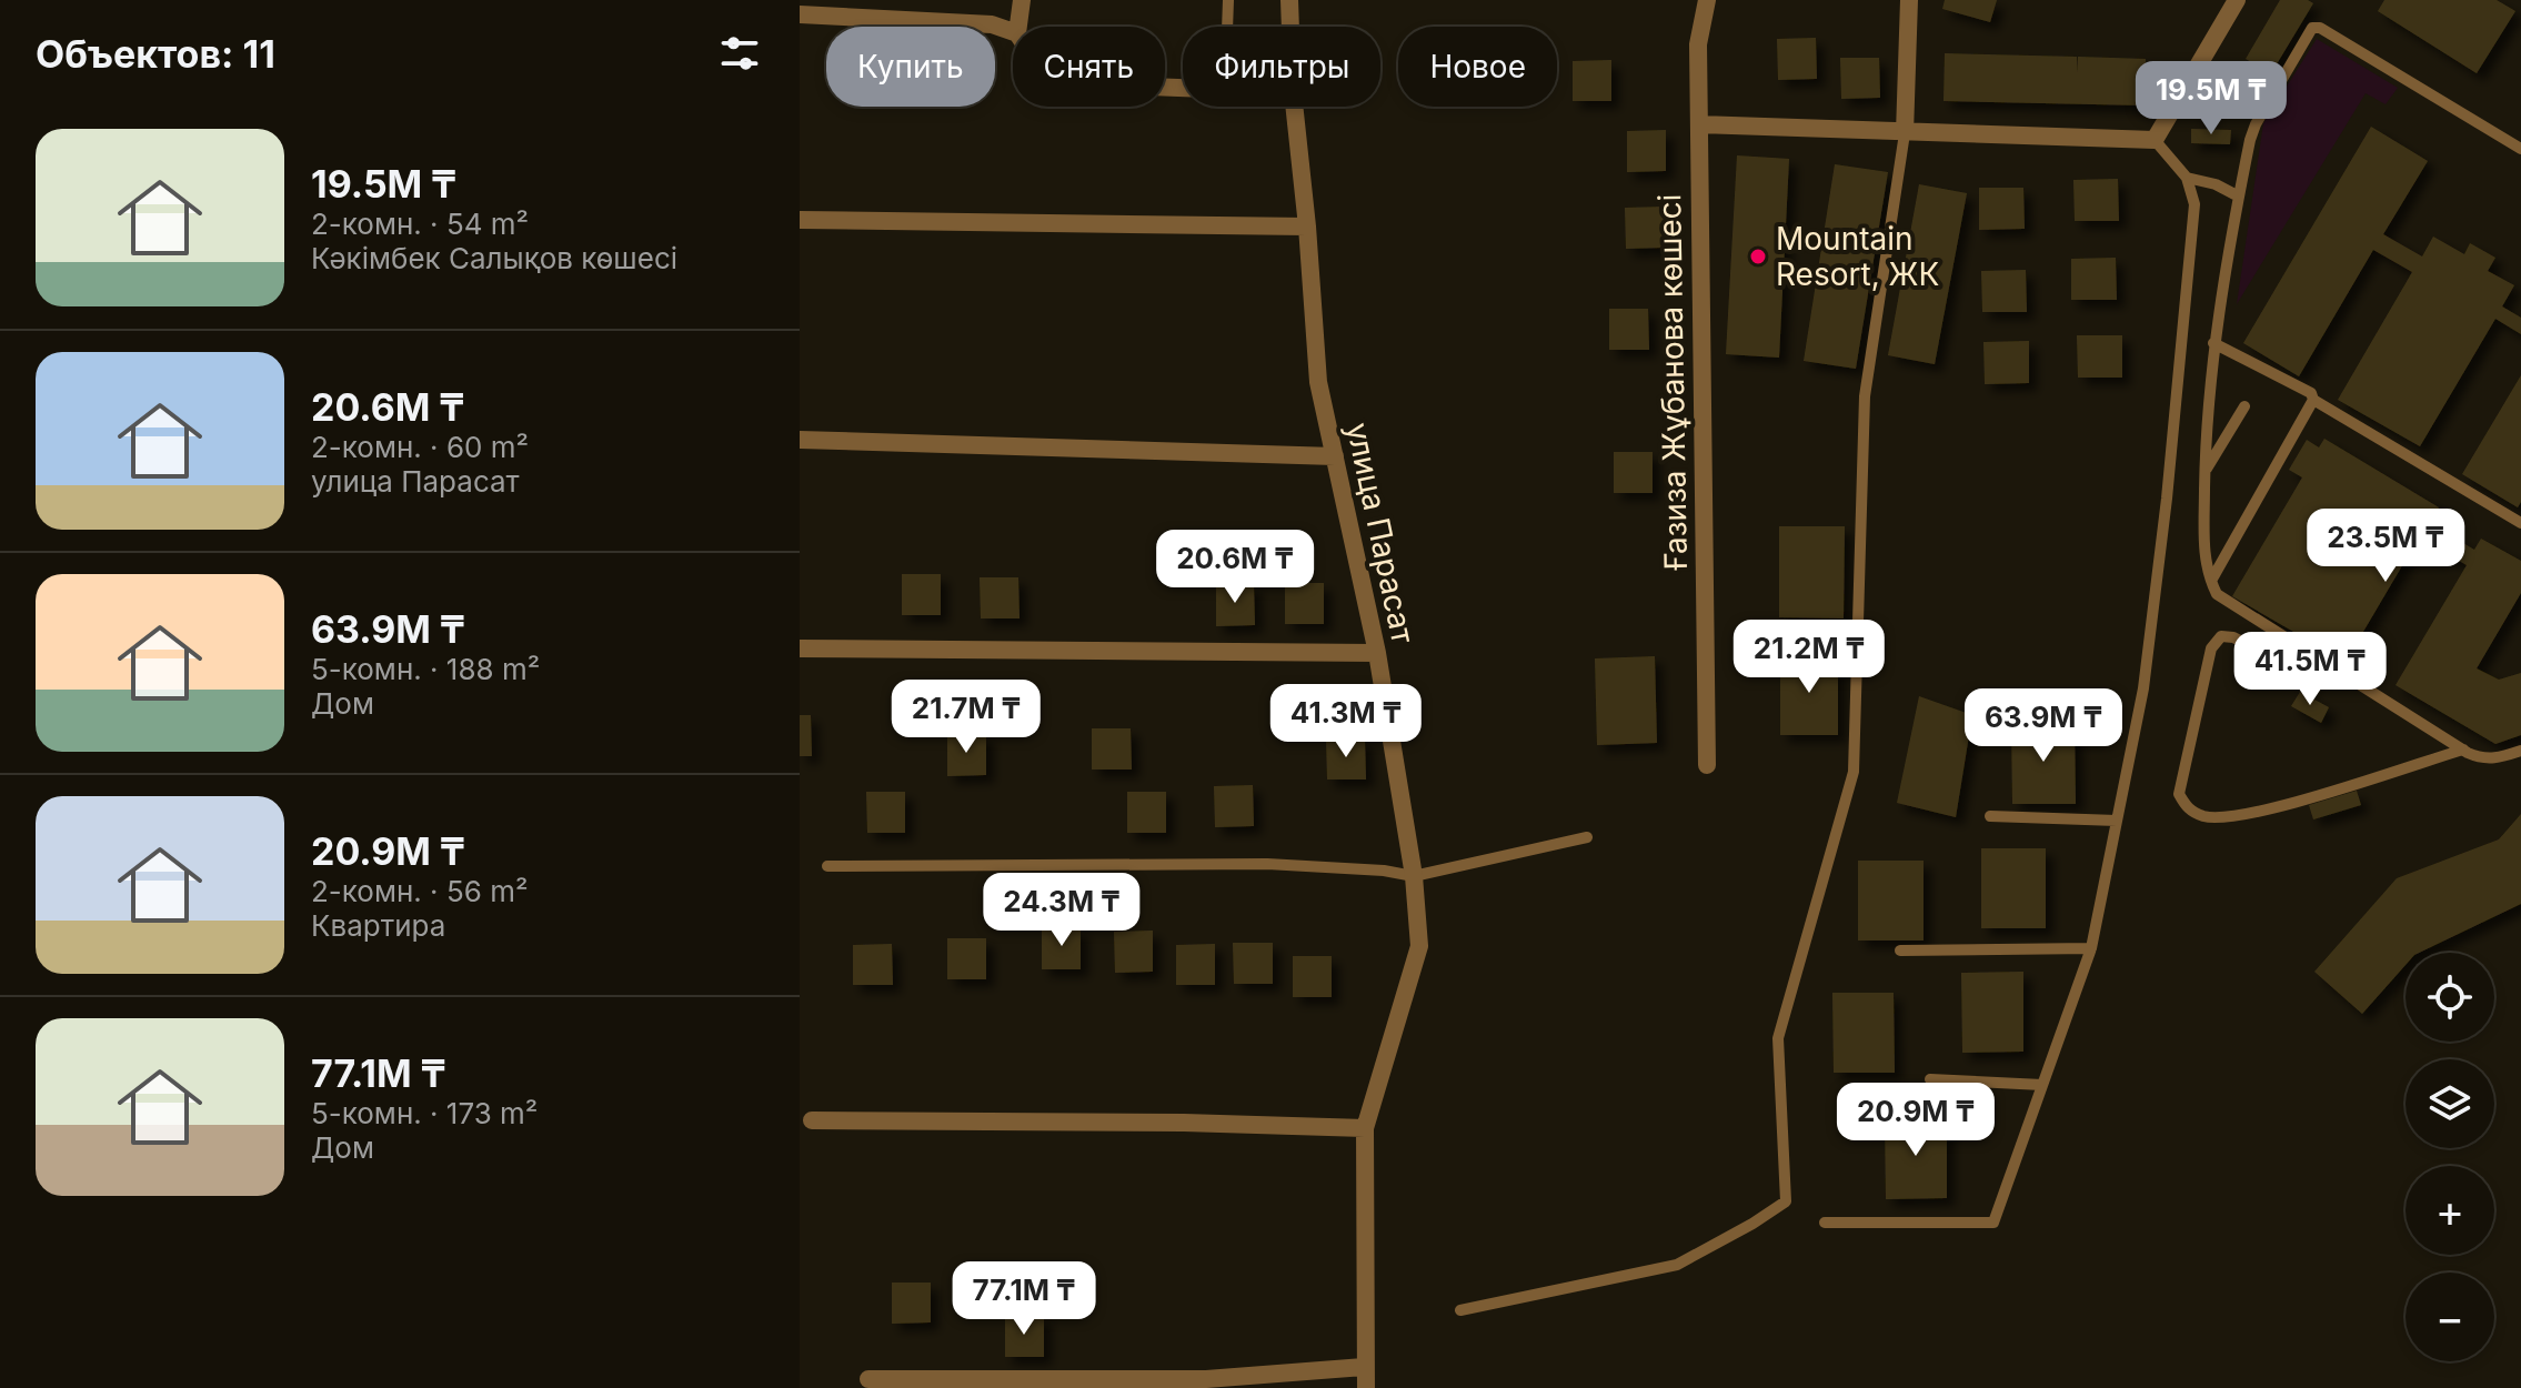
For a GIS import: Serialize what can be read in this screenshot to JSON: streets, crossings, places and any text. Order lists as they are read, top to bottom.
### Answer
{
  "streets": {
    "street": ["Ғазиза Жұбанова көшесі", "улица Парасат"]
  },
  "places": ["Mountain Resort, ЖК"],
  "page": {
    "heading": "Объектов: 11",
    "chip": [
      "Купить",
      "Снять",
      "Фильтры",
      "Новое"
    ],
    "price": [
      "19.5M ₸",
      "23.5M ₸",
      "20.6M ₸",
      "21.2M ₸",
      "41.5M ₸",
      "21.7M ₸",
      "41.3M ₸",
      "63.9M ₸",
      "24.3M ₸",
      "20.9M ₸",
      "77.1M ₸"
    ],
    "list": [
      {
        "name": "19.5M ₸",
        "note": "2-комн. · 54 m² · Кәкімбек Салықов көшесі"
      },
      {
        "name": "20.6M ₸",
        "note": "2-комн. · 60 m² · улица Парасат"
      },
      {
        "name": "63.9M ₸",
        "note": "5-комн. · 188 m² · Дом"
      },
      {
        "name": "20.9M ₸",
        "note": "2-комн. · 56 m² · Квартира"
      },
      {
        "name": "77.1M ₸",
        "note": "5-комн. · 173 m² · Дом"
      }
    ],
    "map_buttons": ["+", "−"]
  }
}
